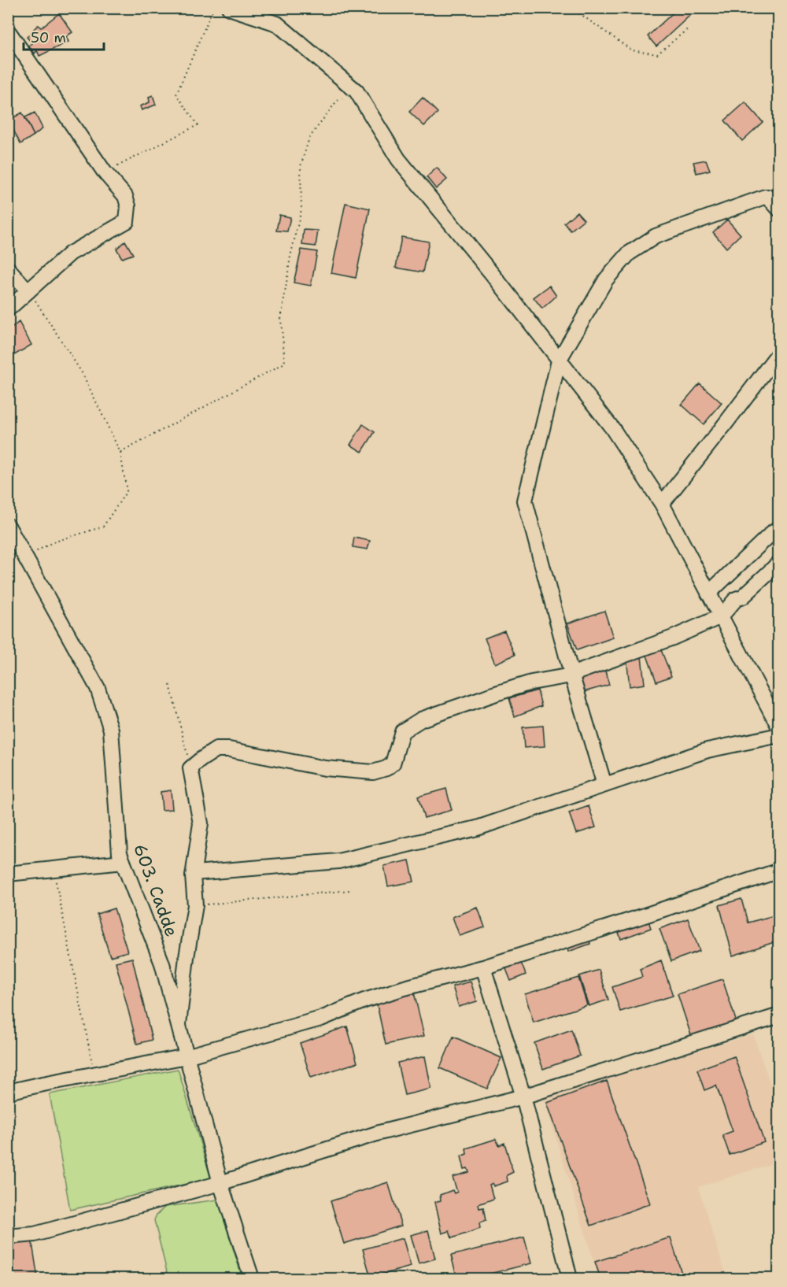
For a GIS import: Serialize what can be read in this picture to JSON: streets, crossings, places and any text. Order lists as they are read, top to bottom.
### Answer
{
  "streets": {
    "street": ["603. Cadde"]
  },
  "scale_bar": "50 m"
}
